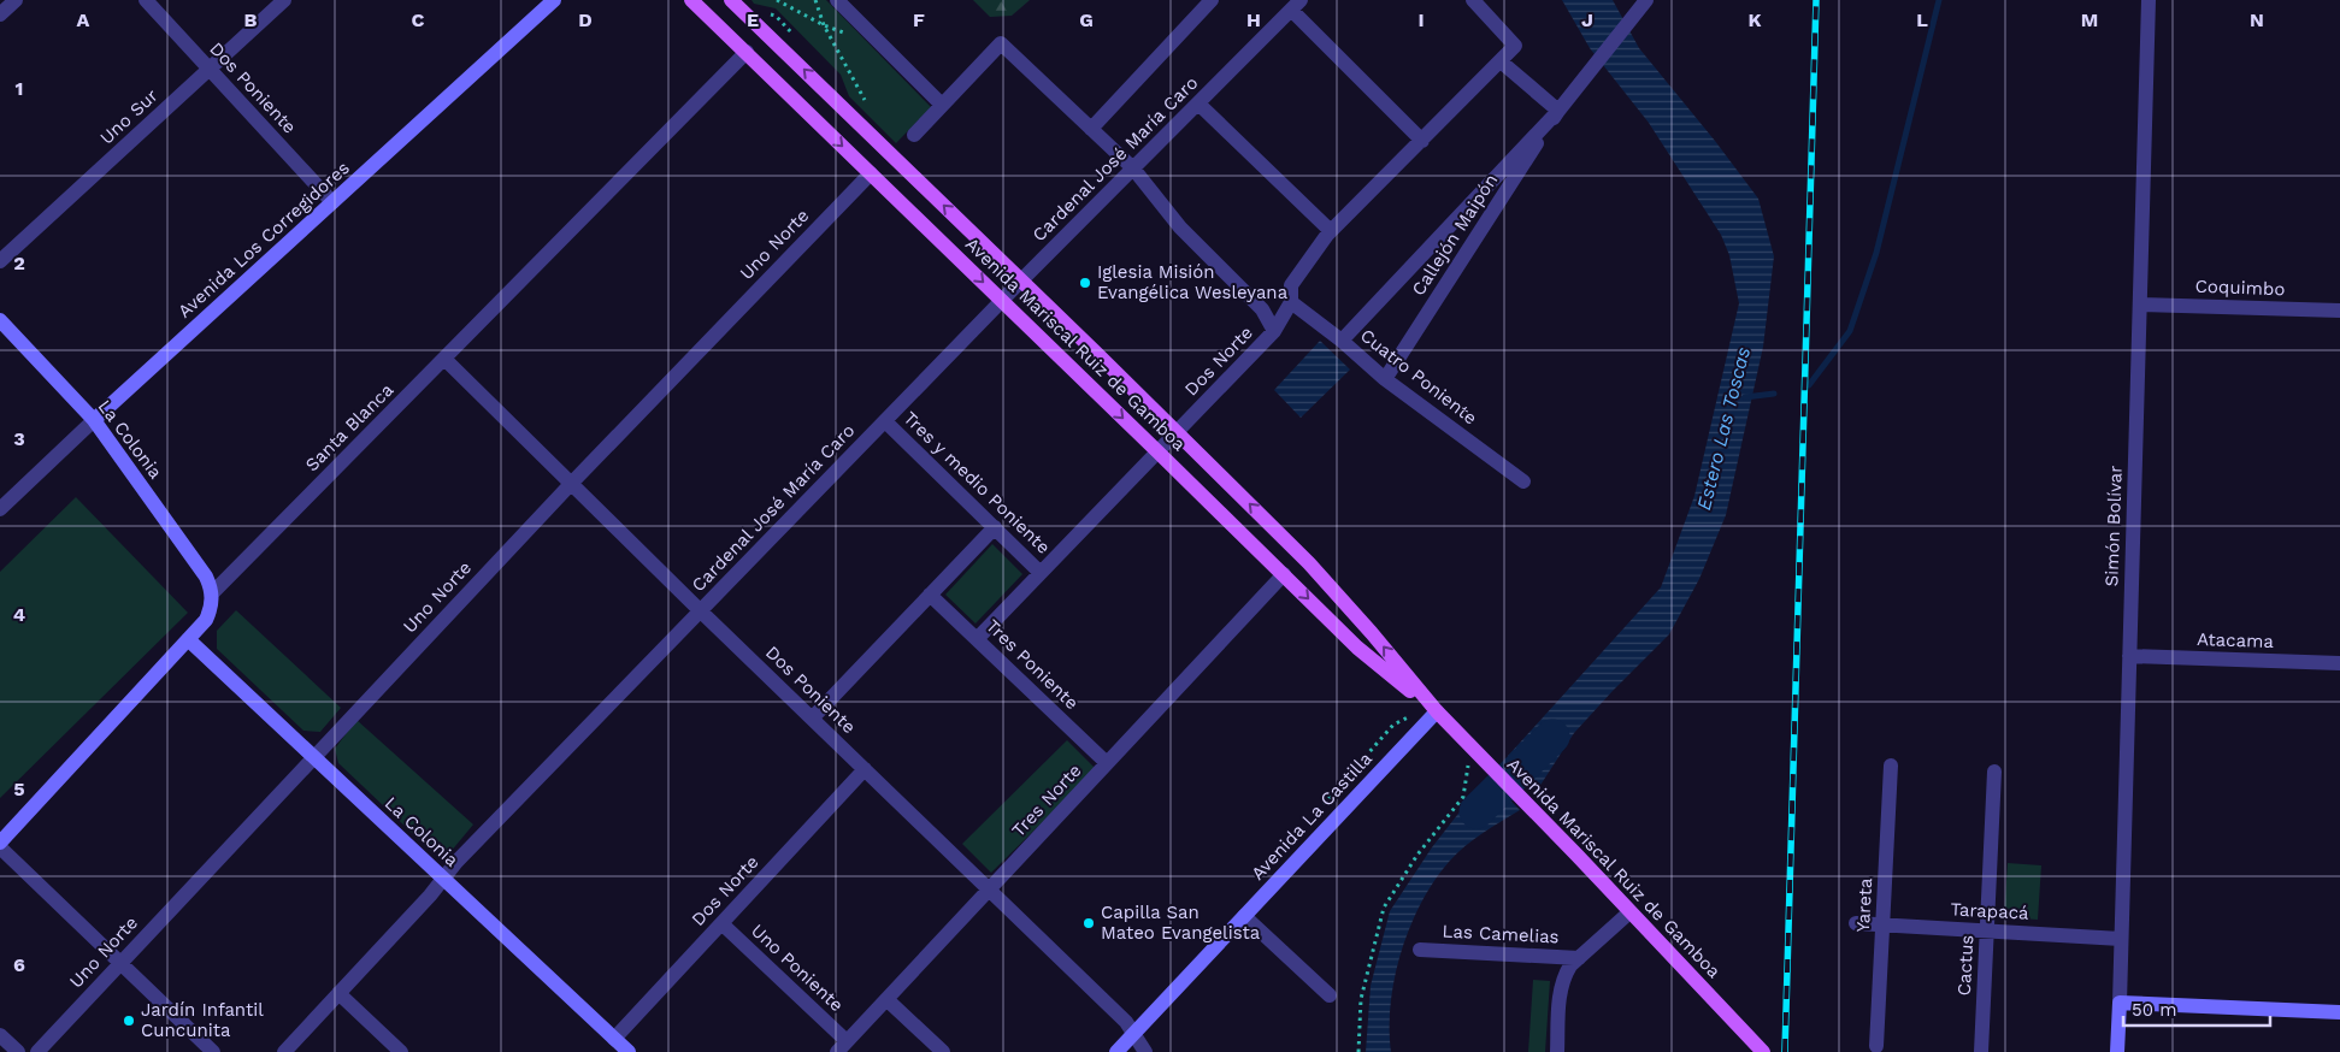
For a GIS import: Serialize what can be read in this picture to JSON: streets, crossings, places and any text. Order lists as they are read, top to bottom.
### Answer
{
  "streets": {
    "main road": ["Avenida Mariscal Ruiz de Gamboa"],
    "street": [
      "Dos Poniente",
      "Uno Sur",
      "Cardenal José María Caro",
      "Callejón Maipón",
      "Avenida Los Corregidores",
      "Uno Norte",
      "Coquimbo",
      "Dos Norte",
      "Cuatro Poniente",
      "Santa Blanca",
      "La Colonia",
      "Tres y medio Poniente",
      "Simón Bolívar",
      "Atacama",
      "Tres Poniente",
      "Tres Norte",
      "Avenida La Castilla",
      "Yareta",
      "Tarapacá",
      "Las Camelias",
      "Cactus",
      "Uno Poniente"
    ]
  },
  "crossings": [
    ["Dos Poniente", "Uno Sur"],
    ["Dos Poniente", "Cardenal José María Caro"],
    ["Dos Poniente", "Avenida Los Corregidores"],
    ["Dos Poniente", "Uno Norte"],
    ["Dos Poniente", "Dos Norte"],
    ["Dos Poniente", "Santa Blanca"],
    ["Dos Poniente", "Tres Norte"],
    ["Dos Poniente", "Avenida La Castilla"],
    ["Cardenal José María Caro", "Avenida Mariscal Ruiz de Gamboa"],
    ["Cardenal José María Caro", "La Colonia"],
    ["Cardenal José María Caro", "Tres y medio Poniente"],
    ["Callejón Maipón", "Cuatro Poniente"],
    ["Avenida Los Corregidores", "La Colonia"],
    ["Uno Norte", "Avenida Mariscal Ruiz de Gamboa"],
    ["Uno Norte", "La Colonia"],
    ["Coquimbo", "Simón Bolívar"],
    ["Avenida Mariscal Ruiz de Gamboa", "Dos Norte"],
    ["Avenida Mariscal Ruiz de Gamboa", "Santa Blanca"],
    ["Avenida Mariscal Ruiz de Gamboa", "Tres Norte"],
    ["Avenida Mariscal Ruiz de Gamboa", "Avenida La Castilla"],
    ["Dos Norte", "Cuatro Poniente"],
    ["Dos Norte", "La Colonia"],
    ["Dos Norte", "Tres y medio Poniente"],
    ["Dos Norte", "Tres Poniente"],
    ["Dos Norte", "Uno Poniente"],
    ["Santa Blanca", "La Colonia"],
    ["Simón Bolívar", "Atacama"],
    ["Simón Bolívar", "Tarapacá"],
    ["Tres Poniente", "Tres Norte"],
    ["Tres Norte", "Uno Poniente"],
    ["Yareta", "Tarapacá"],
    ["Tarapacá", "Cactus"]
  ],
  "water": ["Estero Las Toscas"],
  "places": ["Iglesia Misión Evangélica Wesleyana", "Capilla San Mateo Evangelista", "Jardín Infantil Cuncunita"],
  "scale_bar": "50 m",
  "grid": {
    "columns": [
      "A",
      "B",
      "C",
      "D",
      "E",
      "F",
      "G",
      "H",
      "I",
      "J",
      "K",
      "L",
      "M",
      "N"
    ],
    "rows": [
      "1",
      "2",
      "3",
      "4",
      "5",
      "6"
    ]
  }
}
